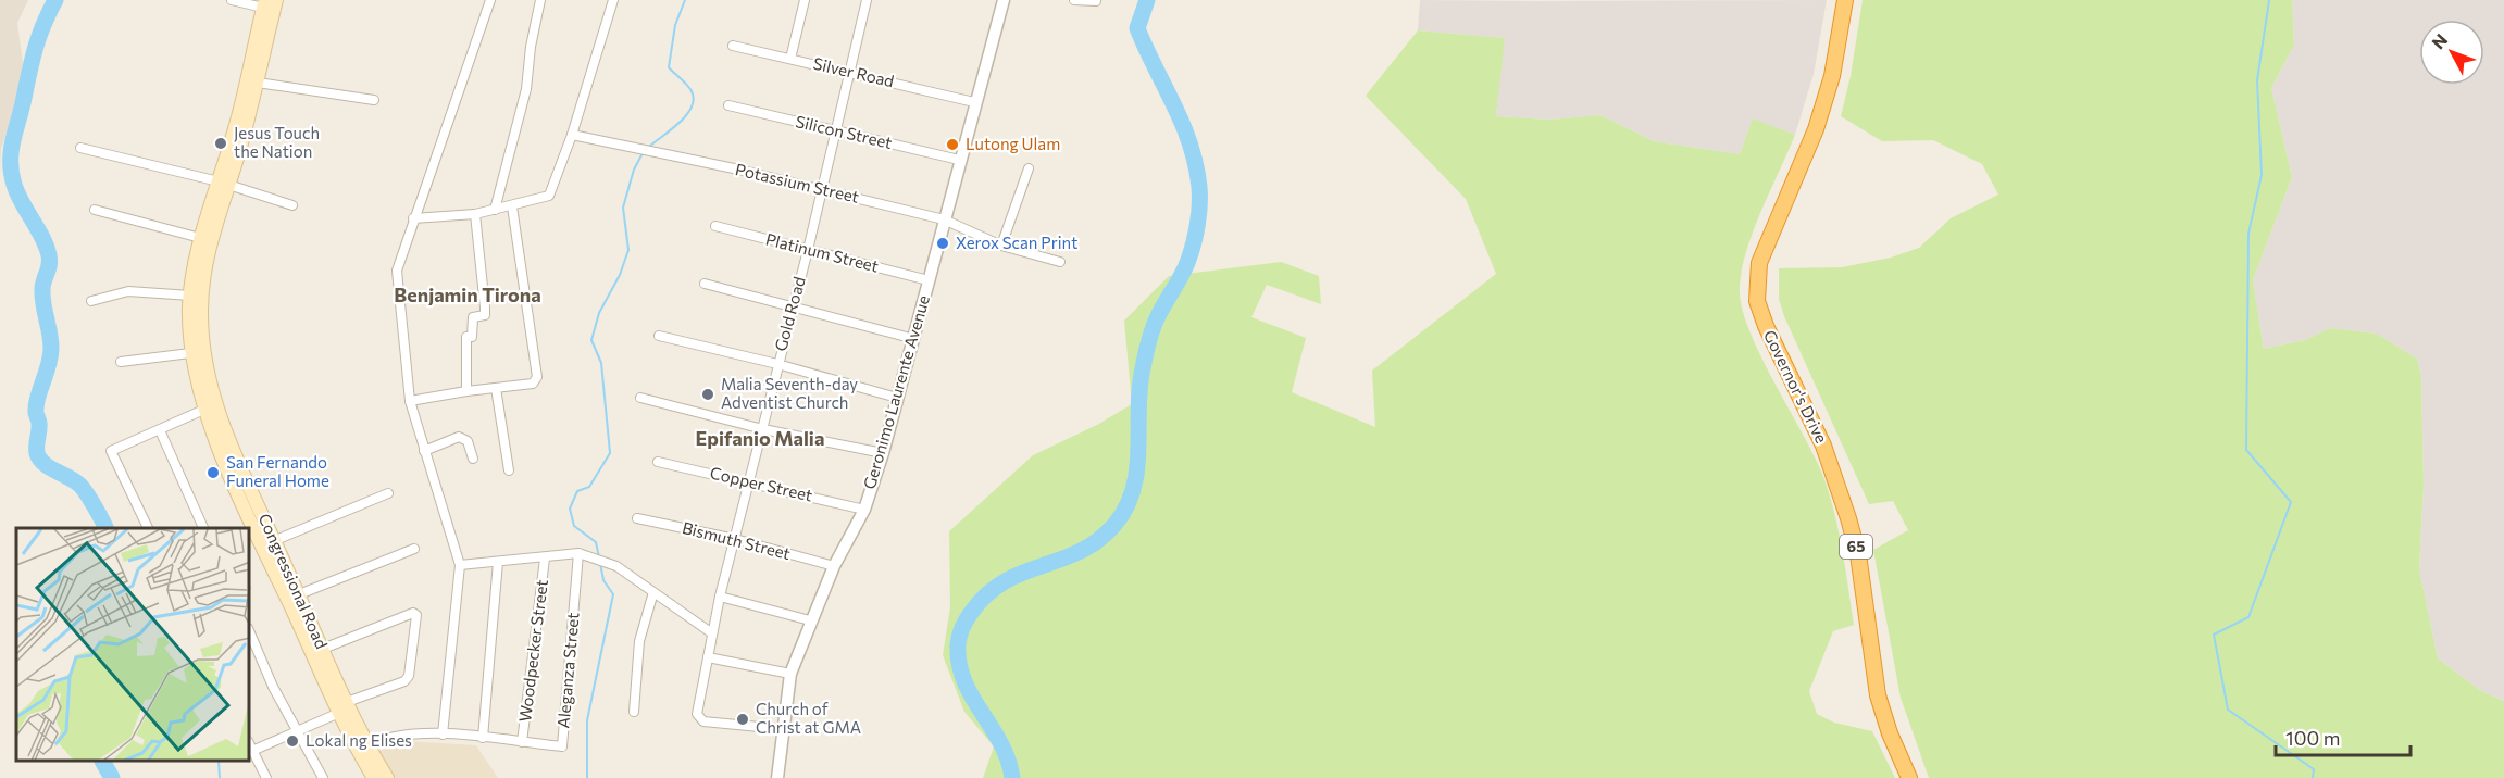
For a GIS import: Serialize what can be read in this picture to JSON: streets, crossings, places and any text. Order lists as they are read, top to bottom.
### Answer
{
  "streets": {
    "highway": ["Governor's Drive", "65"],
    "main road": ["Congressional Road"],
    "street": [
      "Silver Road",
      "Silicon Street",
      "Potassium Street",
      "Platinum Street",
      "Gold Road",
      "Geronimo Laurente Avenue",
      "Copper Street",
      "Bismuth Street",
      "Woodpecker Street",
      "Aleganza Street"
    ]
  },
  "crossings": [
    ["Silver Road", "Gold Road"],
    ["Silver Road", "Geronimo Laurente Avenue"],
    ["Silicon Street", "Gold Road"],
    ["Silicon Street", "Geronimo Laurente Avenue"],
    ["Potassium Street", "Gold Road"],
    ["Potassium Street", "Geronimo Laurente Avenue"],
    ["Platinum Street", "Gold Road"],
    ["Platinum Street", "Geronimo Laurente Avenue"],
    ["Gold Road", "Copper Street"],
    ["Gold Road", "Bismuth Street"],
    ["Geronimo Laurente Avenue", "Copper Street"],
    ["Geronimo Laurente Avenue", "Bismuth Street"],
    ["Congressional Road", "Aleganza Street"],
    ["Woodpecker Street", "Aleganza Street"]
  ],
  "districts": ["Benjamin Tirona", "Epifanio Malia"],
  "places": [
    "Jesus Touch the Nation",
    "Lutong Ulam",
    "Xerox Scan Print",
    "Malia Seventh-day Adventist Church",
    "San Fernando Funeral Home",
    "Church of Christ at GMA",
    "Lokal ng Elises"
  ],
  "scale_bar": "100 m",
  "north": "top left"
}
